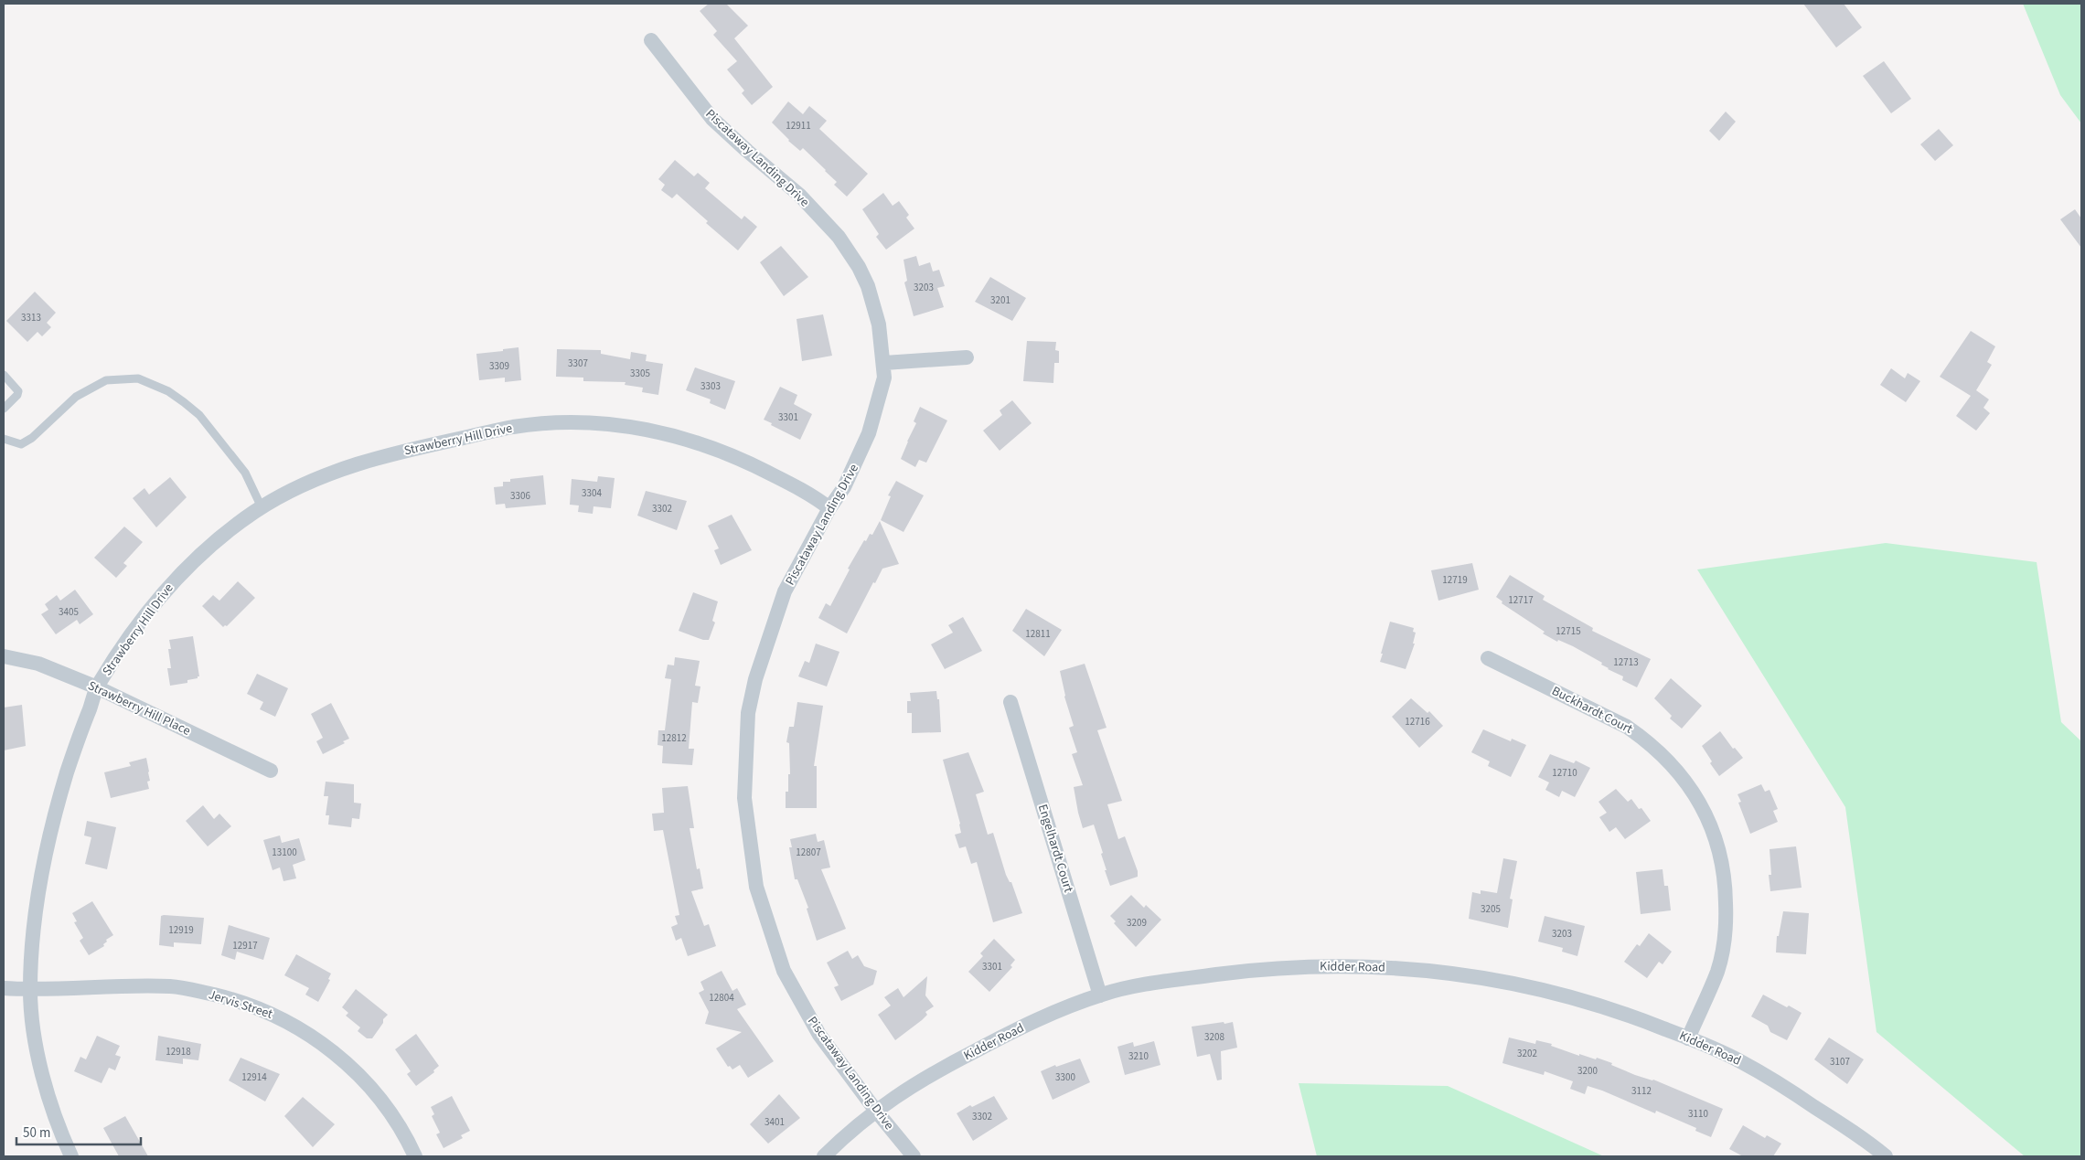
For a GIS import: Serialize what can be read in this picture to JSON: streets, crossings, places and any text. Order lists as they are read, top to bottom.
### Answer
{
  "streets": {
    "street": [
      "Piscataway Landing Drive",
      "Strawberry Hill Drive",
      "Strawberry Hill Place",
      "Buckhardt Court",
      "Engelhardt Court",
      "Kidder Road",
      "Jervis Street"
    ]
  },
  "crossings": [
    ["Piscataway Landing Drive", "Strawberry Hill Drive"],
    ["Piscataway Landing Drive", "Kidder Road"],
    ["Strawberry Hill Drive", "Strawberry Hill Place"],
    ["Strawberry Hill Drive", "Jervis Street"],
    ["Buckhardt Court", "Kidder Road"],
    ["Engelhardt Court", "Kidder Road"]
  ],
  "house_numbers": [
    "12911",
    "3203",
    "3201",
    "3313",
    "3307",
    "3309",
    "3305",
    "3303",
    "3301",
    "3304",
    "3306",
    "3302",
    "12719",
    "12717",
    "3405",
    "12715",
    "12811",
    "12713",
    "12716",
    "12812",
    "12710",
    "13100",
    "12807",
    "3205",
    "3209",
    "12919",
    "3203",
    "12917",
    "3301",
    "12804",
    "3208",
    "12918",
    "3202",
    "3210",
    "3107",
    "3200",
    "12914",
    "3300",
    "3112",
    "3110",
    "3302",
    "3401"
  ],
  "scale_bar": "50 m"
}
